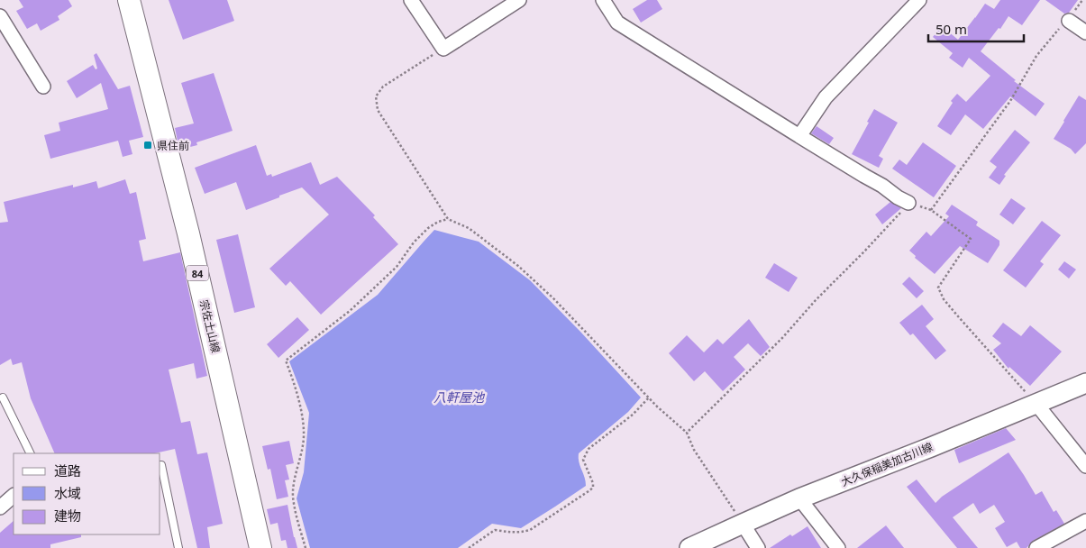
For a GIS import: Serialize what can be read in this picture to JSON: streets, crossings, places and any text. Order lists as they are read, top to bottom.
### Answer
{
  "streets": {
    "main road": ["84", "宗佐土山線", "大久保稲美加古川線"]
  },
  "water": ["八軒屋池"],
  "places": {
    "transit": ["県住前"]
  },
  "legend": ["道路", "水域", "建物"],
  "scale_bar": "50 m"
}
